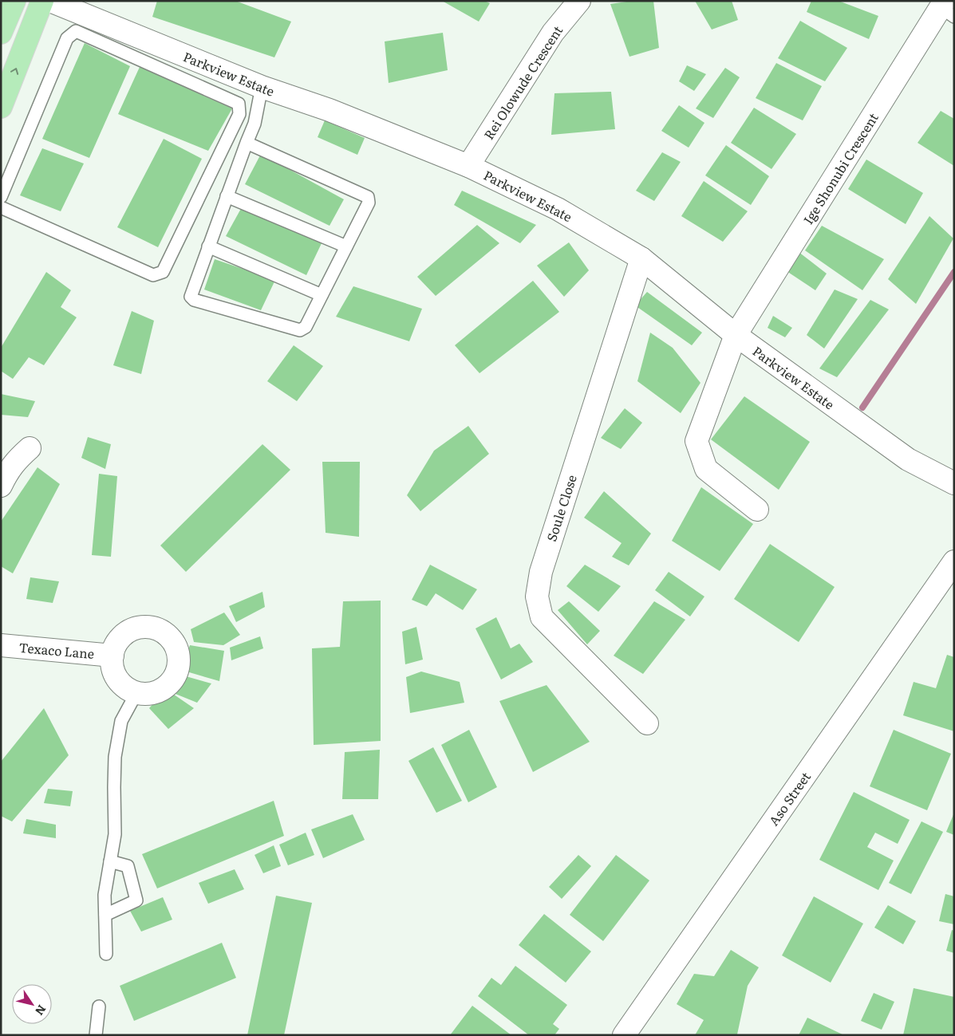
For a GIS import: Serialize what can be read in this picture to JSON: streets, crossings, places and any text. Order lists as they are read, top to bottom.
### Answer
{
  "streets": {
    "street": [
      "Parkview Estate",
      "Rei Olowude Crescent",
      "Ige Shonubi Crescent",
      "Soule Close",
      "Texaco Lane",
      "Aso Street"
    ]
  },
  "crossings": [
    ["Parkview Estate", "Rei Olowude Crescent"],
    ["Parkview Estate", "Ige Shonubi Crescent"],
    ["Parkview Estate", "Soule Close"]
  ],
  "north": "bottom right"
}
